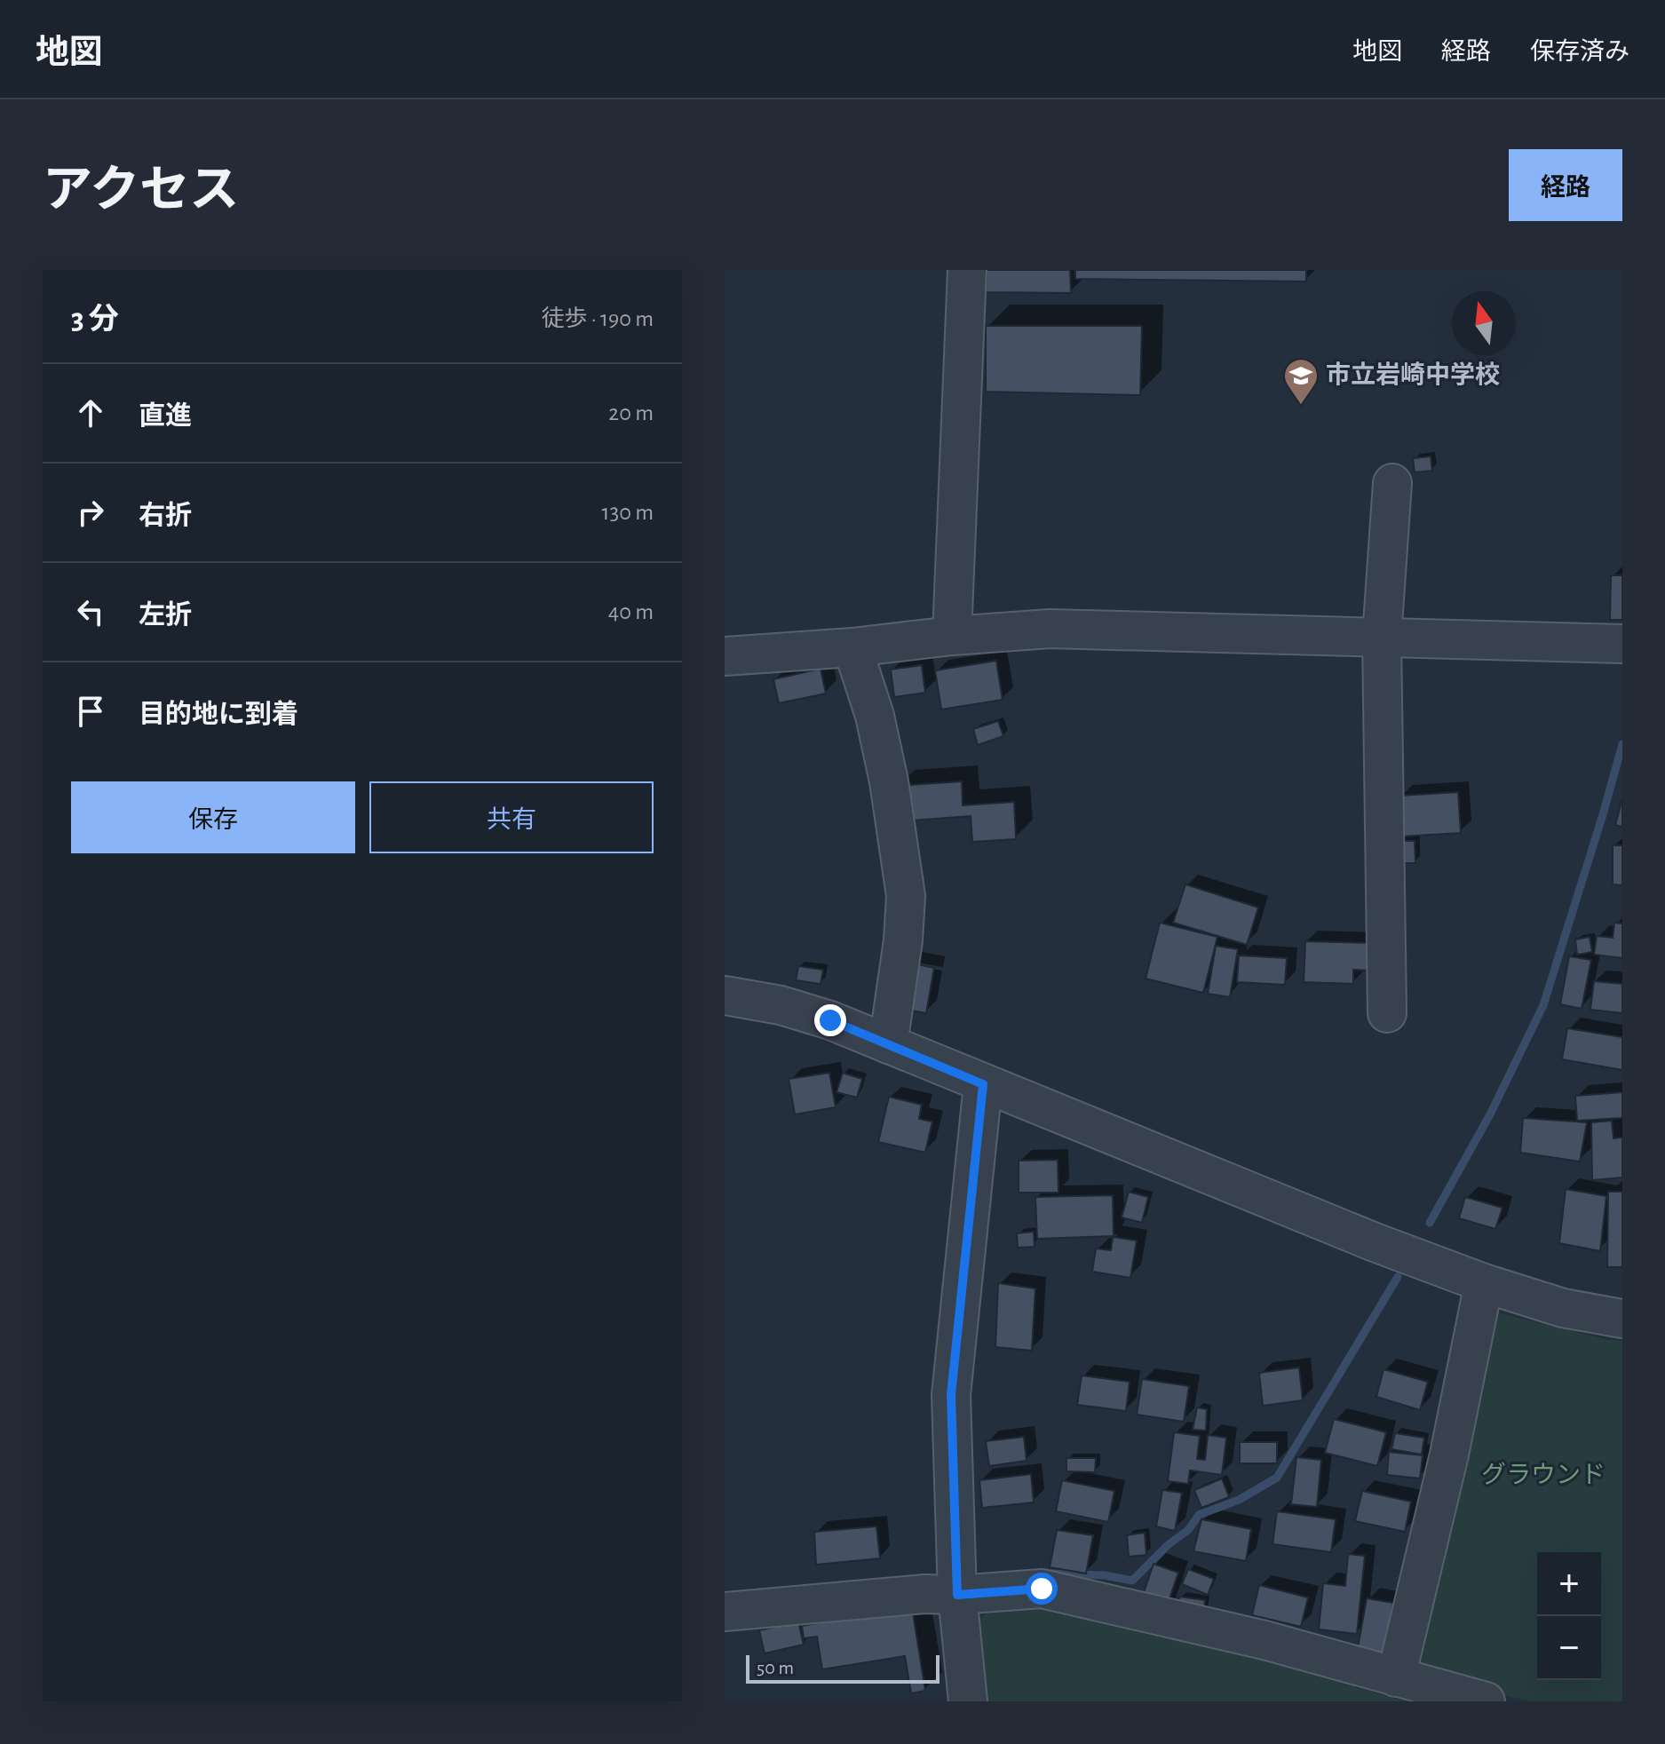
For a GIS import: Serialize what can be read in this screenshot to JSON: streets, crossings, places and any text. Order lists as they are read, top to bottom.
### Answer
{
  "parks": ["グラウンド"],
  "places": {
    "school or university": ["市立岩崎中学校"]
  },
  "scale_bar": "50 m",
  "north": "top",
  "page": {
    "header": "地図",
    "nav": ["地図", "経路", "保存済み"],
    "title": "アクセス",
    "buttons": [
      "経路",
      ["保存", "共有"]
    ],
    "heading": ["3 分", "徒歩 · 190 m"],
    "list": [
      ["直進", "20 m"],
      ["右折", "130 m"],
      ["左折", "40 m"],
      "目的地に到着"
    ],
    "map_buttons": ["+", "−"],
    "scale": "50 m"
  }
}
